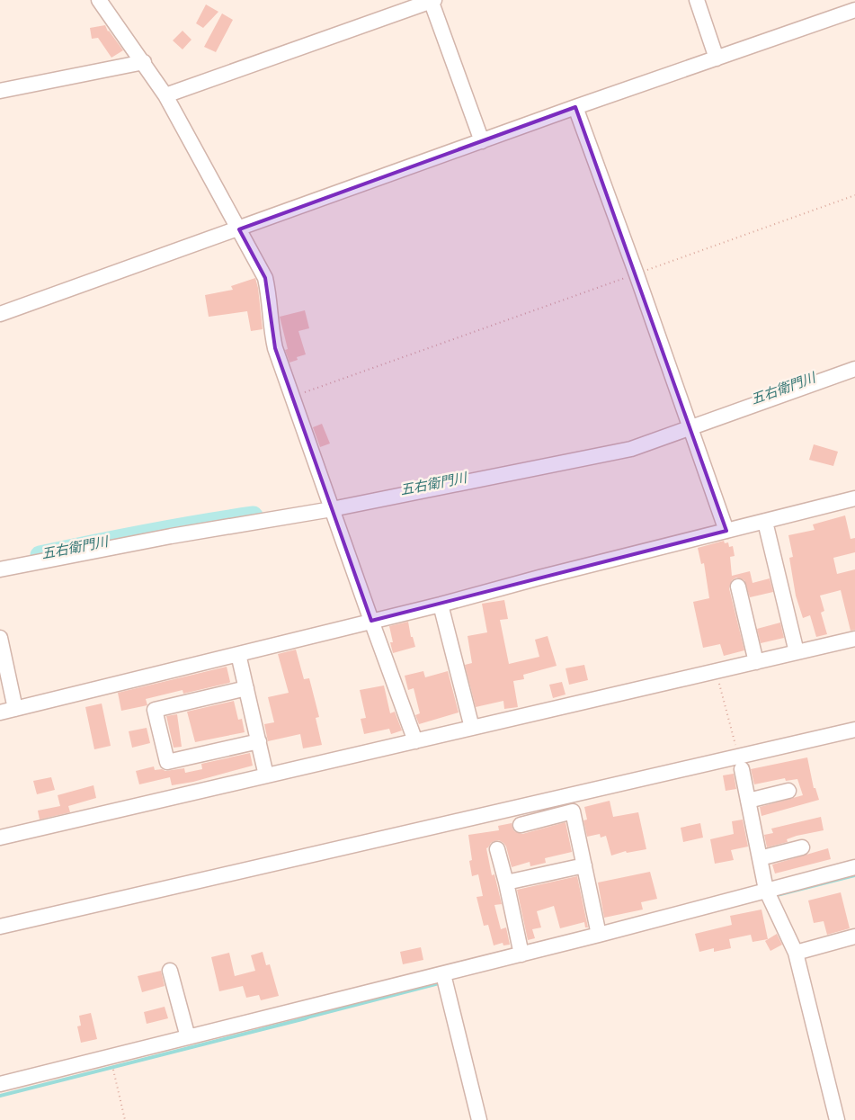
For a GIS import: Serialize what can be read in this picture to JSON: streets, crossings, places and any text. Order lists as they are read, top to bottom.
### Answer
{
  "water": ["五右衛門川"]
}
